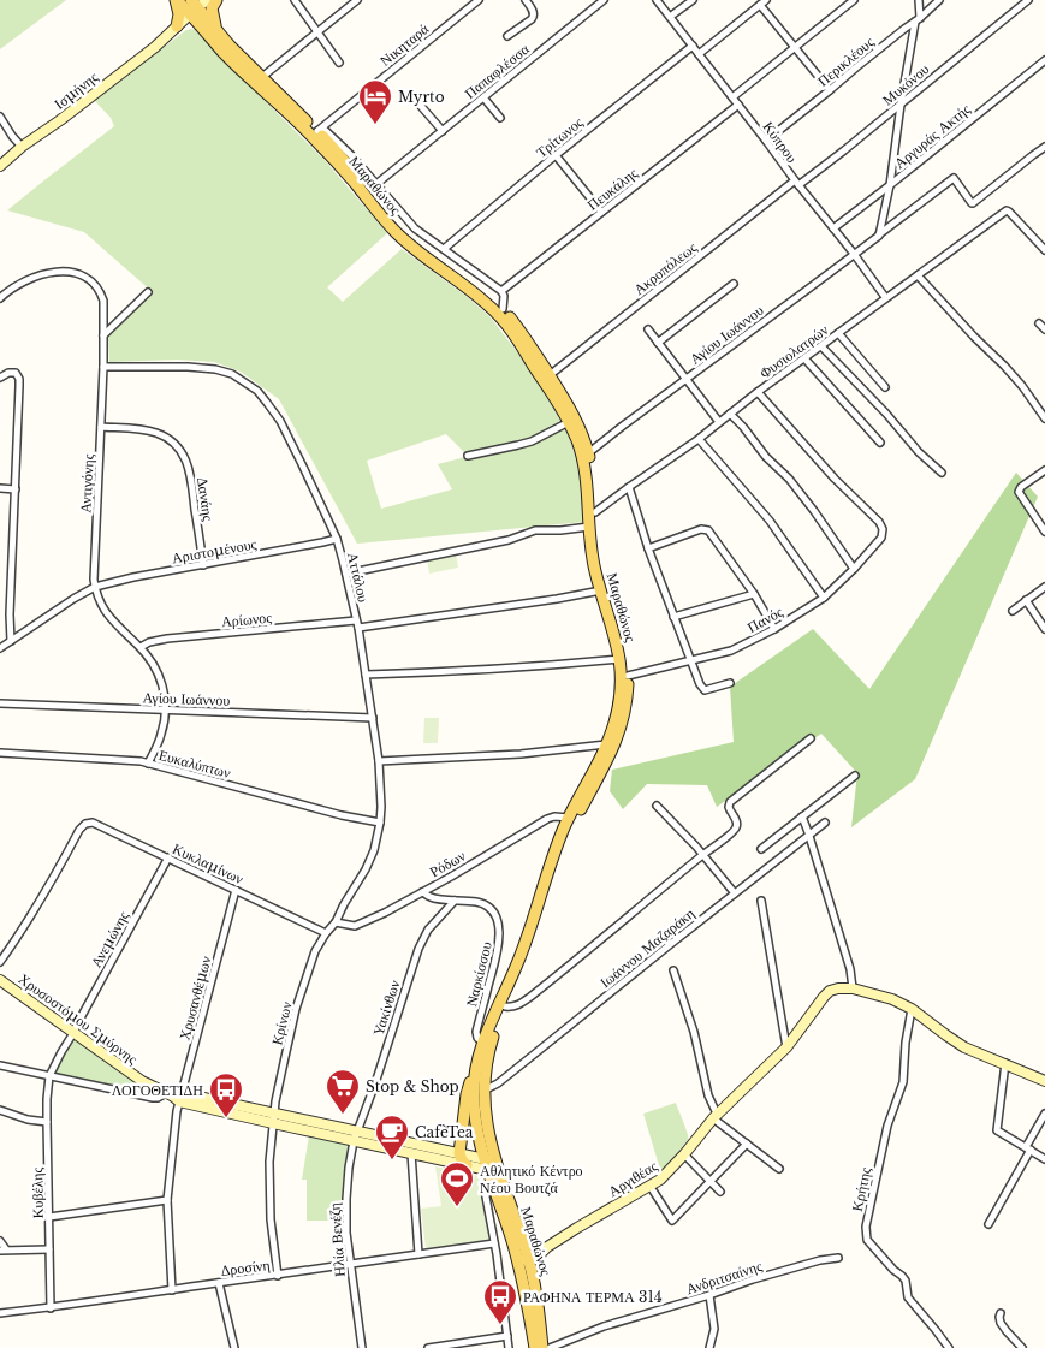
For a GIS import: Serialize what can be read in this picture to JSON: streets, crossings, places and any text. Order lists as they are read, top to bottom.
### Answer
{
  "streets": {
    "main road": ["Μαραθώνος"],
    "street": [
      "Νικηταρά",
      "Περικλέους",
      "Παπαφλέσσα",
      "Μυκόνου",
      "Ισμήνης",
      "Αργυράς Ακτής",
      "Τρίτωνος",
      "Κύπρου",
      "Πευκάλης",
      "Ακροπόλεως",
      "Αγίου Ιωάννου",
      "Φυσιολατρών",
      "Αντιγόνης",
      "Δανάης",
      "Αριστομένους",
      "Αττάλου",
      "Αρίωνος",
      "Πανός",
      "Ευκαλύπτων",
      "Κυκλαμίνων",
      "Ρόδων",
      "Ανεμώνης",
      "Ιωάννου Μαζαράκη",
      "Ναρκίσσου",
      "Χρυσανθέμων",
      "Υακίνθων",
      "Χρυσοστόμου Σμύρνης",
      "Κρίνων",
      "Αργιθέας",
      "Κρήτης",
      "Κυβέλης",
      "Ηλία Βενέζη",
      "Δροσίνη",
      "Ανδριτσαίνης"
    ]
  },
  "crossings": [
    ["Νικηταρά", "Μαραθώνος"],
    ["Περικλέους", "Κύπρου"],
    ["Μυκόνου", "Κύπρου"],
    ["Μυκόνου", "Ακροπόλεως"],
    ["Ισμήνης", "Μαραθώνος"],
    ["Αργυράς Ακτής", "Κύπρου"],
    ["Τρίτωνος", "Κύπρου"],
    ["Κύπρου", "Πευκάλης"],
    ["Κύπρου", "Ακροπόλεως"],
    ["Κύπρου", "Αγίου Ιωάννου"],
    ["Κύπρου", "Φυσιολατρών"],
    ["Μαραθώνος", "Ακροπόλεως"],
    ["Μαραθώνος", "Αγίου Ιωάννου"],
    ["Μαραθώνος", "Φυσιολατρών"],
    ["Μαραθώνος", "Αρίωνος"],
    ["Μαραθώνος", "Πανός"],
    ["Μαραθώνος", "Ρόδων"],
    ["Μαραθώνος", "Ιωάννου Μαζαράκη"],
    ["Μαραθώνος", "Ναρκίσσου"],
    ["Μαραθώνος", "Χρυσοστόμου Σμύρνης"],
    ["Μαραθώνος", "Αργιθέας"],
    ["Αγίου Ιωάννου", "Αντιγόνης"],
    ["Αγίου Ιωάννου", "Αττάλου"],
    ["Φυσιολατρών", "Πανός"],
    ["Αντιγόνης", "Δανάης"],
    ["Αντιγόνης", "Αριστομένους"],
    ["Αντιγόνης", "Αττάλου"],
    ["Αντιγόνης", "Αρίωνος"],
    ["Αντιγόνης", "Ευκαλύπτων"],
    ["Δανάης", "Αριστομένους"],
    ["Αριστομένους", "Αττάλου"],
    ["Αττάλου", "Αρίωνος"],
    ["Αττάλου", "Ευκαλύπτων"],
    ["Αττάλου", "Κυκλαμίνων"],
    ["Αττάλου", "Ρόδων"],
    ["Αττάλου", "Κρίνων"],
    ["Κυκλαμίνων", "Ανεμώνης"],
    ["Κυκλαμίνων", "Χρυσανθέμων"],
    ["Κυκλαμίνων", "Κρίνων"],
    ["Ρόδων", "Ναρκίσσου"],
    ["Ανεμώνης", "Χρυσοστόμου Σμύρνης"],
    ["Ανεμώνης", "Κυβέλης"],
    ["Ναρκίσσου", "Υακίνθων"],
    ["Χρυσανθέμων", "Χρυσοστόμου Σμύρνης"],
    ["Χρυσανθέμων", "Δροσίνη"],
    ["Υακίνθων", "Χρυσοστόμου Σμύρνης"],
    ["Υακίνθων", "Ηλία Βενέζη"],
    ["Χρυσοστόμου Σμύρνης", "Κρίνων"],
    ["Χρυσοστόμου Σμύρνης", "Ηλία Βενέζη"],
    ["Κρίνων", "Δροσίνη"],
    ["Κυβέλης", "Δροσίνη"],
    ["Ηλία Βενέζη", "Δροσίνη"]
  ],
  "places": {
    "hotel": ["Myrto"],
    "supermarket": ["Stop & Shop"],
    "bus stop": ["ΛΟΓΟΘΕΤΙΔΗ", "ΡΑΦΗΝΑ ΤΕΡΜΑ 314"],
    "cafe": ["CafèTea"],
    "sports": ["Αθλητικό Κέντρο Νέου Βουτζά"]
  }
}
